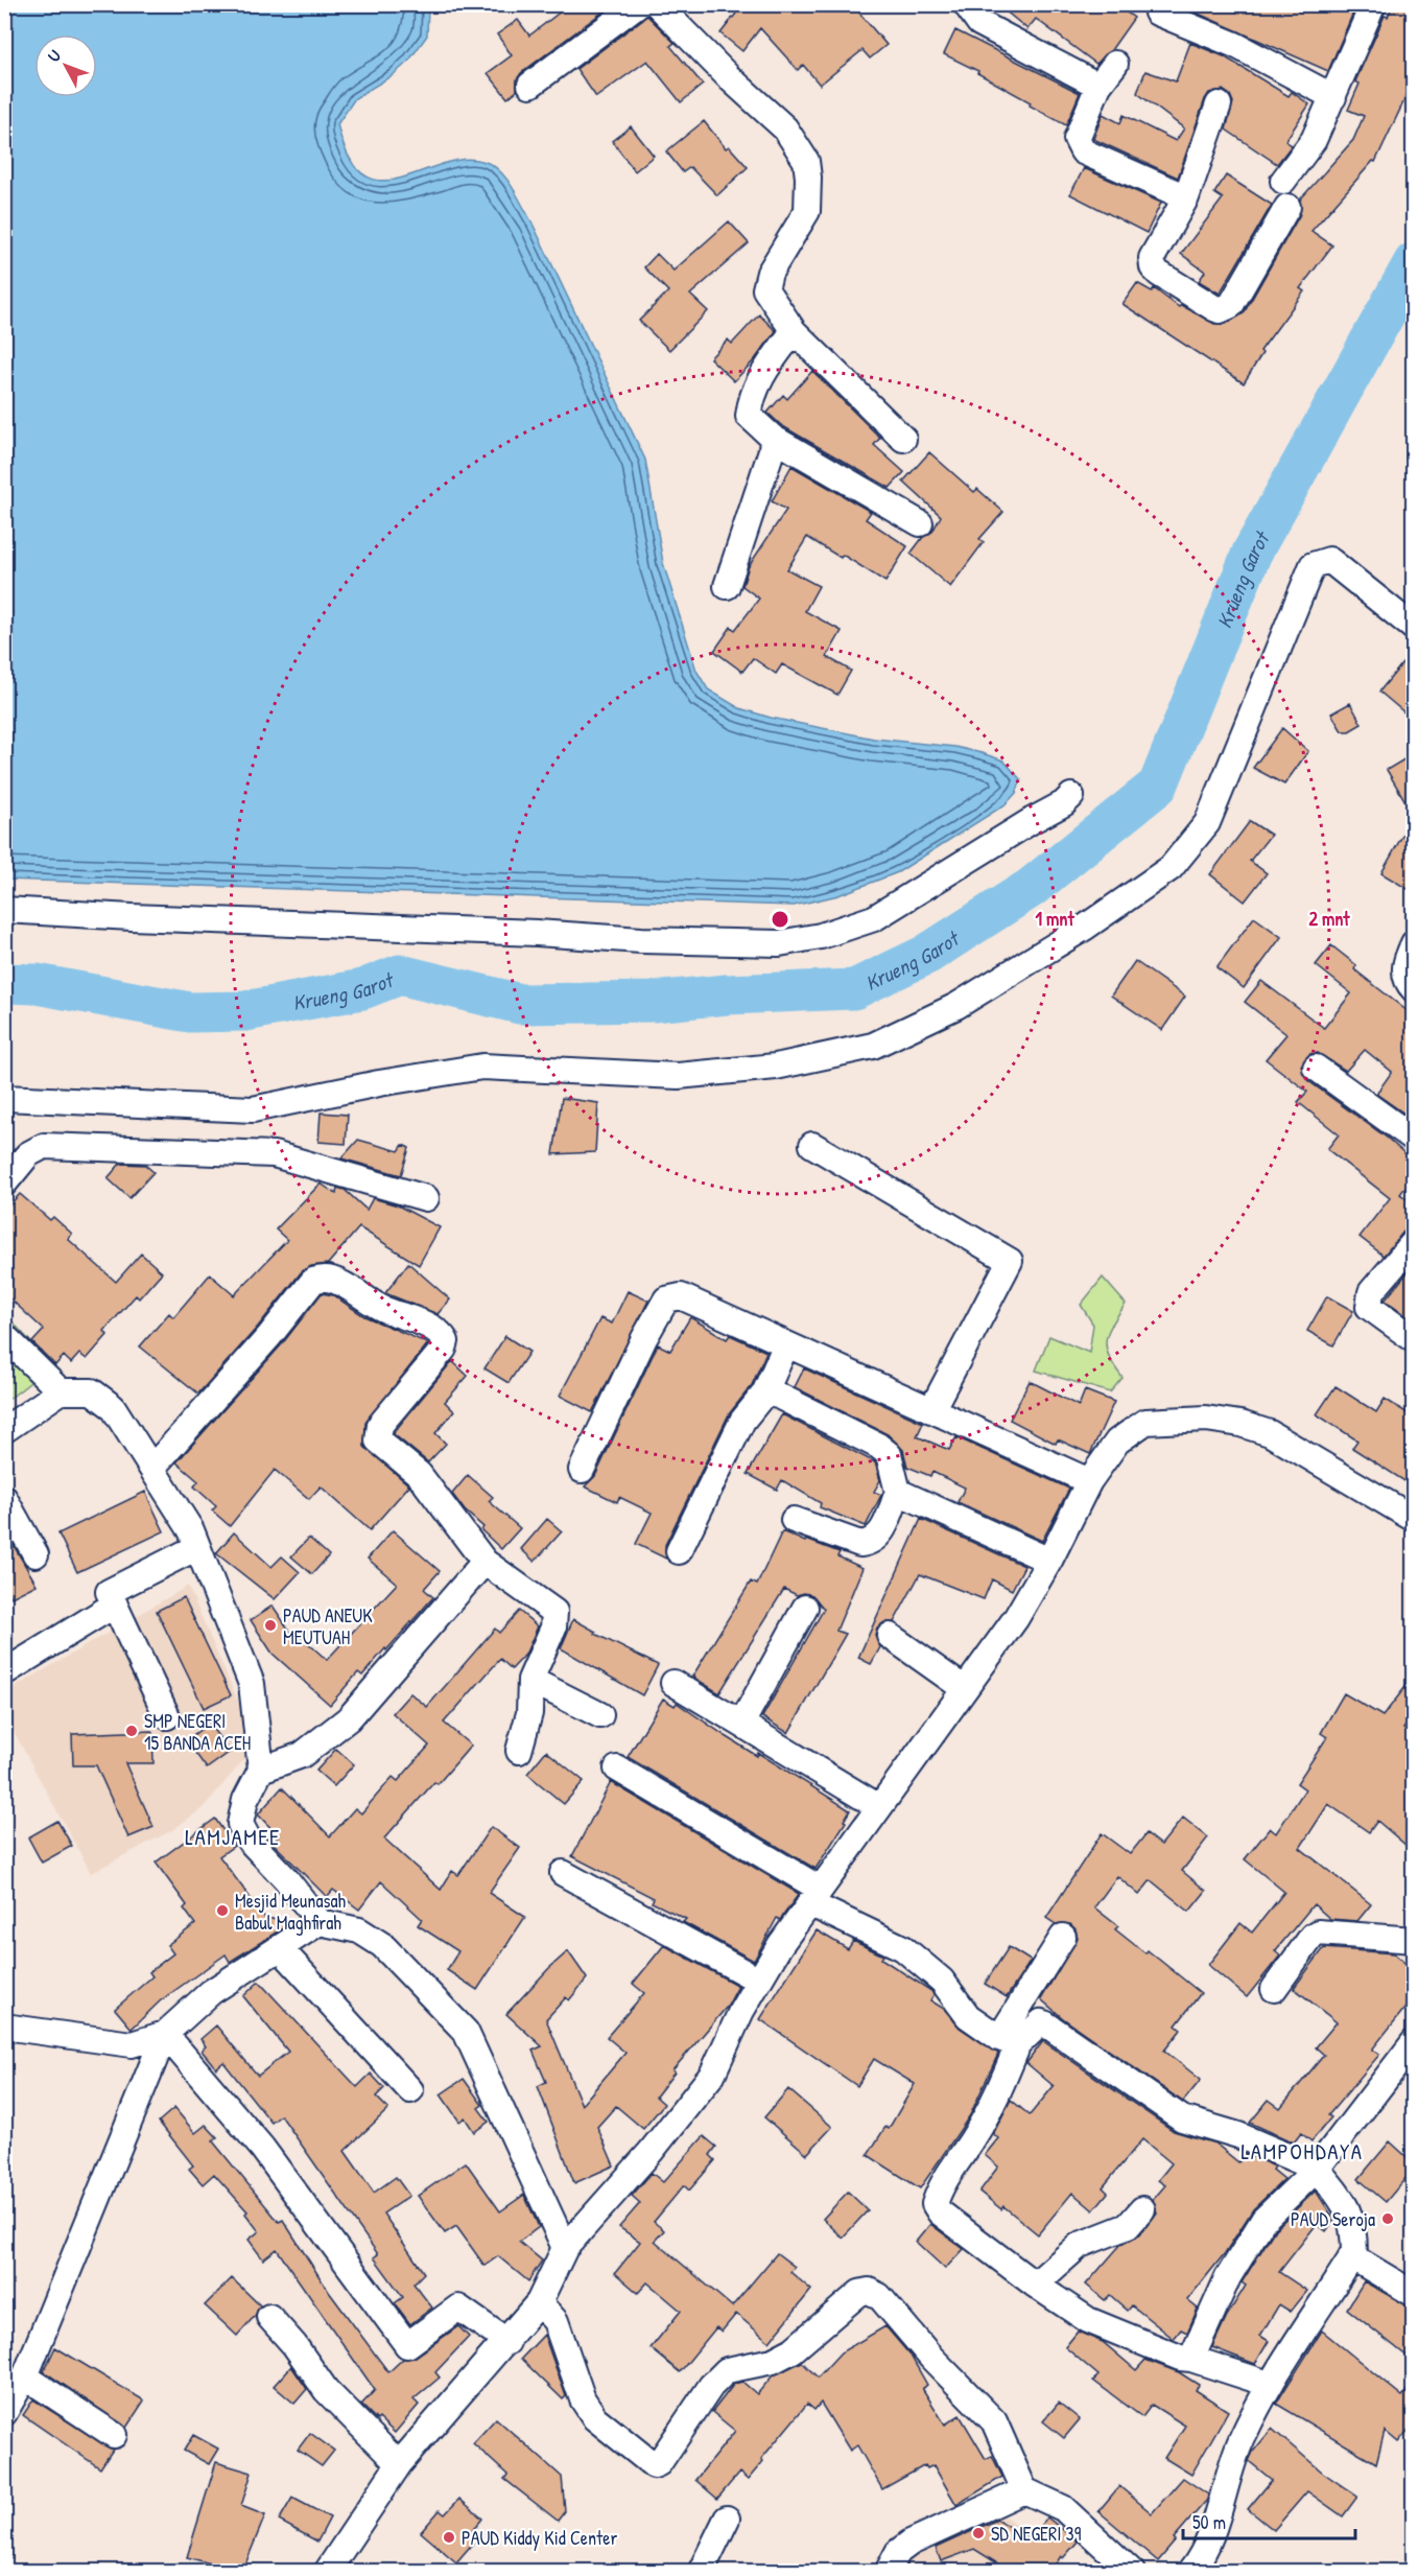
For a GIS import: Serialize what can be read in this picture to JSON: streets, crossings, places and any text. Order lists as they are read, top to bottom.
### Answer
{
  "districts": ["LAMJAMEE", "LAMPOHDAYA"],
  "water": ["Krueng Garot"],
  "places": [
    "PAUD ANEUK MEUTUAH",
    "SMP NEGERI 15 BANDA ACEH",
    "Mesjid Meunasah Babul Maghfirah",
    "PAUD Seroja",
    "SD NEGERI 39",
    "PAUD Kiddy Kid Center"
  ],
  "scale_bar": "50 m",
  "north": "top left",
  "rings": ["1 mnt", "2 mnt"]
}
